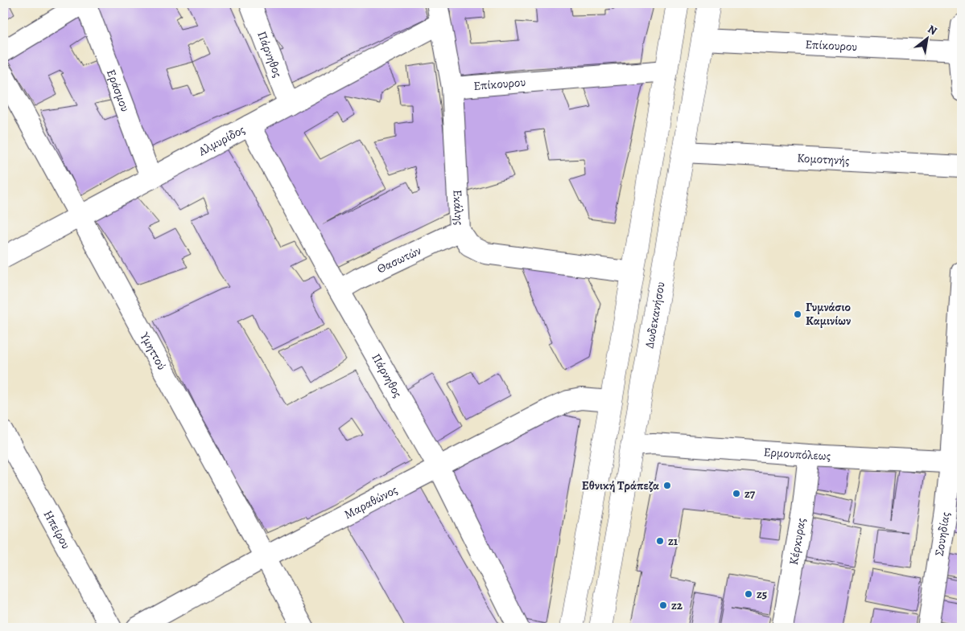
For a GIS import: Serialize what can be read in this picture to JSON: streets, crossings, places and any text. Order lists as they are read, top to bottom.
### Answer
{
  "streets": {
    "street": [
      "Επίκουρου",
      "Πάρνηθος",
      "Εράσμου",
      "Αλμυρίδος",
      "Κομοτηνής",
      "Εκάλης",
      "Θασωτών",
      "Δωδεκανήσου",
      "Υμηττού",
      "Ερμουπόλεως",
      "Μαραθώνος",
      "Ηπείρου",
      "Σουηδίας",
      "Κέρκυρας"
    ]
  },
  "crossings": [
    ["Επίκουρου", "Εκάλης"],
    ["Επίκουρου", "Δωδεκανήσου"],
    ["Πάρνηθος", "Αλμυρίδος"],
    ["Πάρνηθος", "Θασωτών"],
    ["Πάρνηθος", "Μαραθώνος"],
    ["Εράσμου", "Αλμυρίδος"],
    ["Αλμυρίδος", "Εκάλης"],
    ["Αλμυρίδος", "Υμηττού"],
    ["Κομοτηνής", "Δωδεκανήσου"],
    ["Εκάλης", "Θασωτών"],
    ["Δωδεκανήσου", "Ερμουπόλεως"],
    ["Υμηττού", "Μαραθώνος"],
    ["Ερμουπόλεως", "Σουηδίας"],
    ["Ερμουπόλεως", "Κέρκυρας"]
  ],
  "places": [
    "Γυμνάσιο Καμινίων",
    "Εθνική Τράπεζα",
    "z7",
    "z1",
    "z5",
    "z2"
  ],
  "north": "top right"
}
